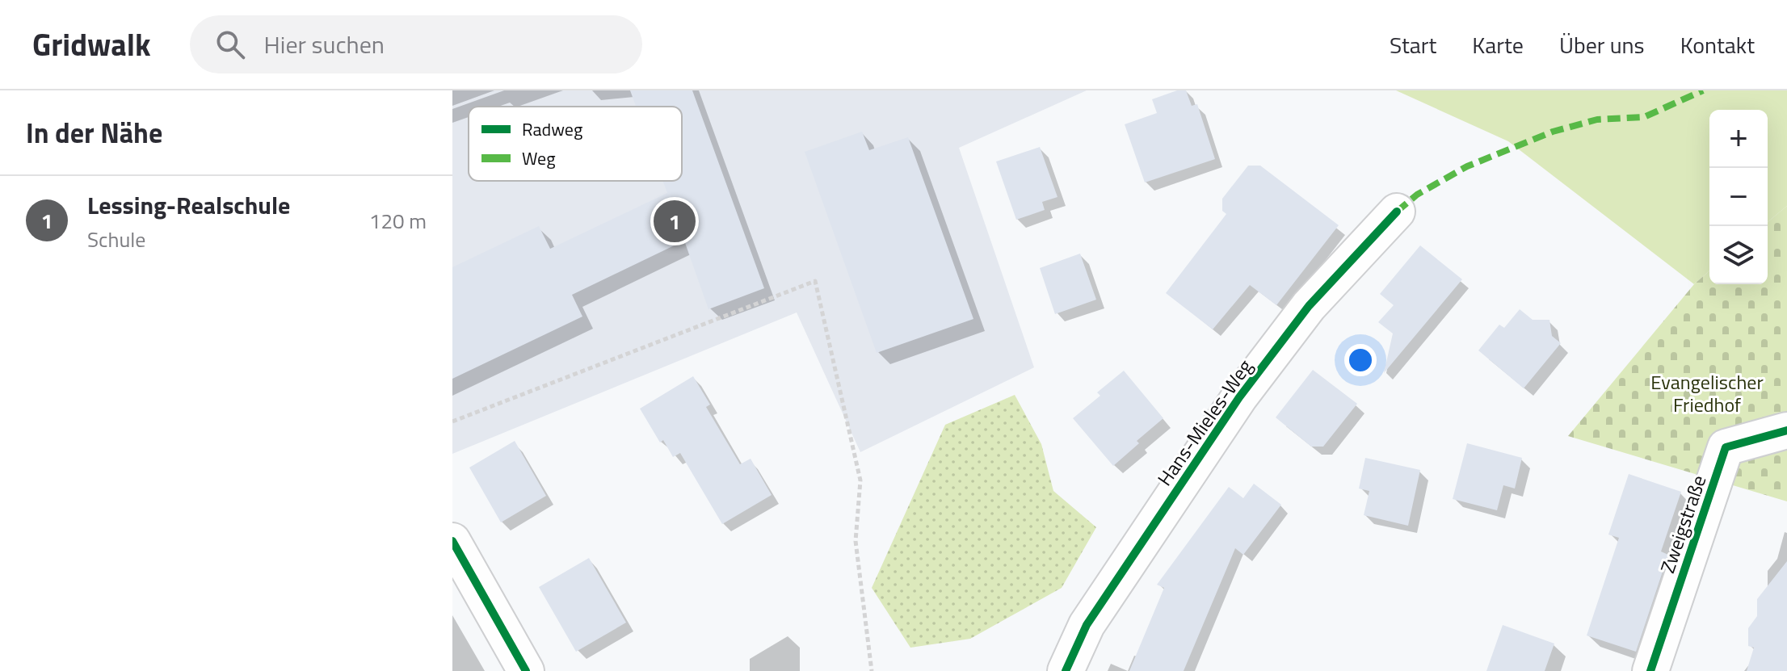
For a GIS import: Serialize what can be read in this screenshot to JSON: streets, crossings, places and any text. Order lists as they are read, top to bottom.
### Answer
{
  "streets": {
    "street": ["Hans-Mieles-Weg", "Zweigstraße"]
  },
  "parks": ["Evangelischer Friedhof"],
  "legend": ["Radweg", "Weg"],
  "page": {
    "header": "Gridwalk",
    "search": "Hier suchen",
    "nav": [
      "Start",
      "Karte",
      "Über uns",
      "Kontakt"
    ],
    "heading": "In der Nähe",
    "map_buttons": ["+", "−"],
    "list": [
      {
        "mark": "1",
        "name": "Lessing-Realschule",
        "note": "Schule",
        "value": "120 m"
      }
    ],
    "pins": "1"
  }
}
